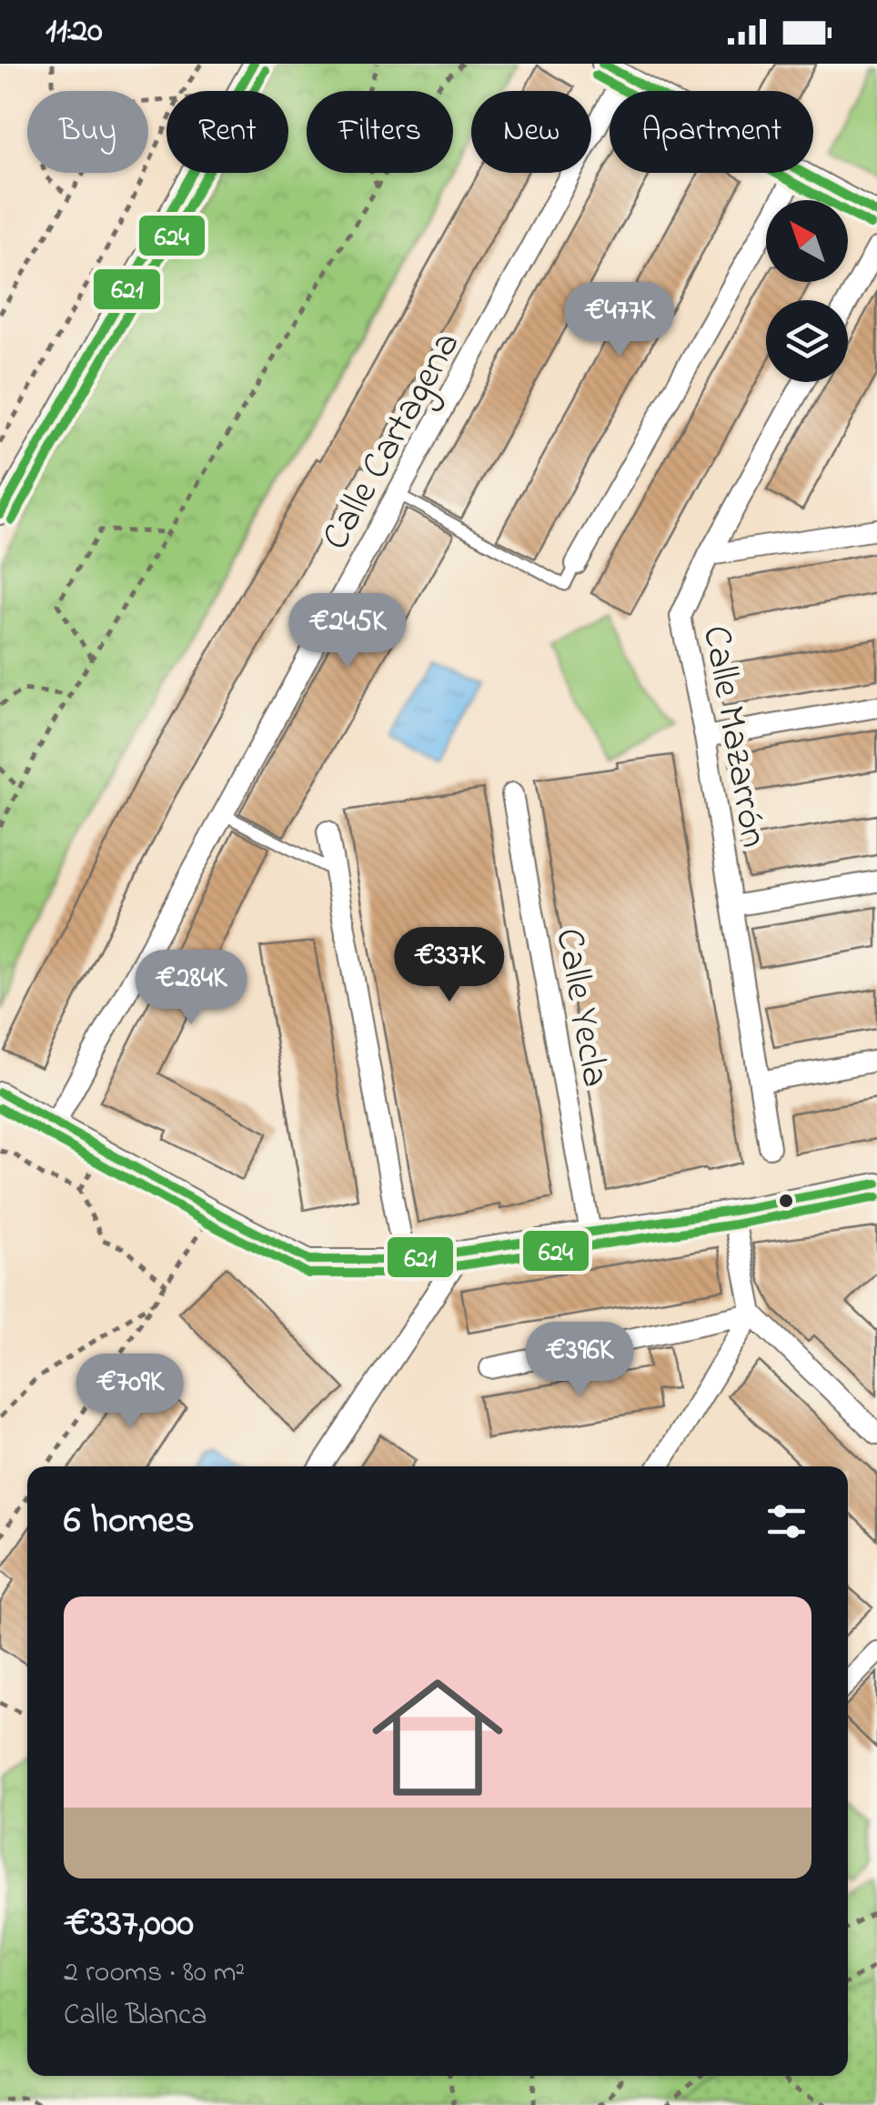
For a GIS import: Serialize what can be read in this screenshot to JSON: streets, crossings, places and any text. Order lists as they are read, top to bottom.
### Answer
{
  "streets": {
    "street": ["Calle Cartagena", "Calle Mazarrón", "Calle Yecla"]
  },
  "lines": ["transit line 621", "transit line 624"],
  "north": "top left",
  "page": {
    "status": "11:20",
    "chip": [
      "Buy",
      "Rent",
      "Filters",
      "New",
      "Apartment"
    ],
    "price": [
      "€477K",
      "€245K",
      "€337K",
      "€284K",
      "€396K",
      "€709K"
    ],
    "heading": "6 homes",
    "list": [
      {
        "name": "€337,000",
        "note": "2 rooms · 80 m² · Calle Blanca"
      }
    ]
  }
}
